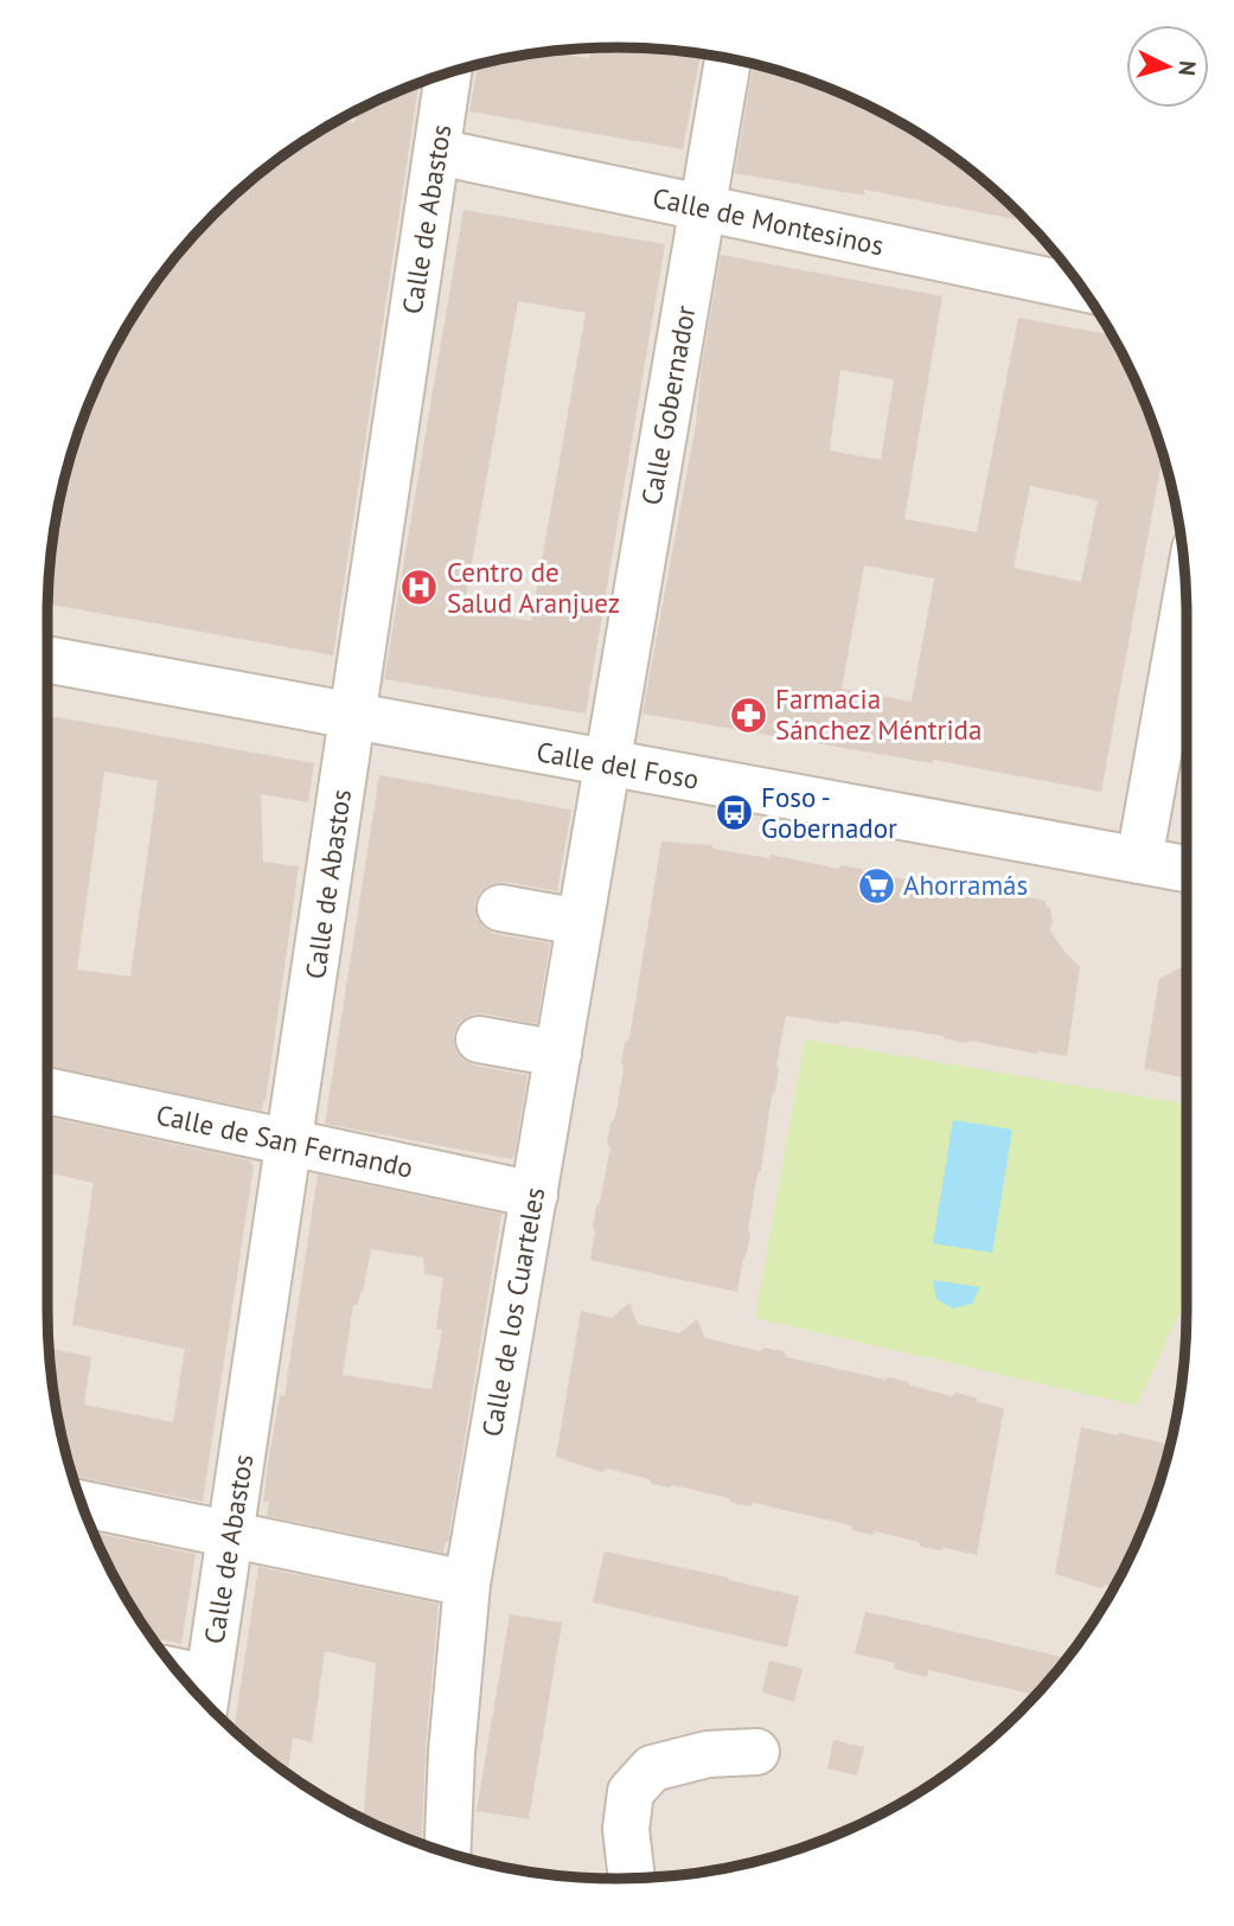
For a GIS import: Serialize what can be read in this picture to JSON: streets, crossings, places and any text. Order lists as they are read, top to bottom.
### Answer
{
  "streets": {
    "street": [
      "Calle de Abastos",
      "Calle de Montesinos",
      "Calle Gobernador",
      "Calle del Foso",
      "Calle de San Fernando",
      "Calle de los Cuarteles"
    ]
  },
  "crossings": [
    ["Calle de Abastos", "Calle de Montesinos"],
    ["Calle de Abastos", "Calle del Foso"],
    ["Calle de Abastos", "Calle de San Fernando"],
    ["Calle de Montesinos", "Calle Gobernador"],
    ["Calle Gobernador", "Calle del Foso"],
    ["Calle Gobernador", "Calle de los Cuarteles"],
    ["Calle del Foso", "Calle de los Cuarteles"],
    ["Calle de San Fernando", "Calle de los Cuarteles"]
  ],
  "places": {
    "hospital": ["Centro de Salud Aranjuez"],
    "pharmacy": ["Farmacia Sánchez Méntrida"],
    "bus stop": ["Foso - Gobernador"],
    "supermarket": ["Ahorramás"]
  },
  "north": "right"
}
